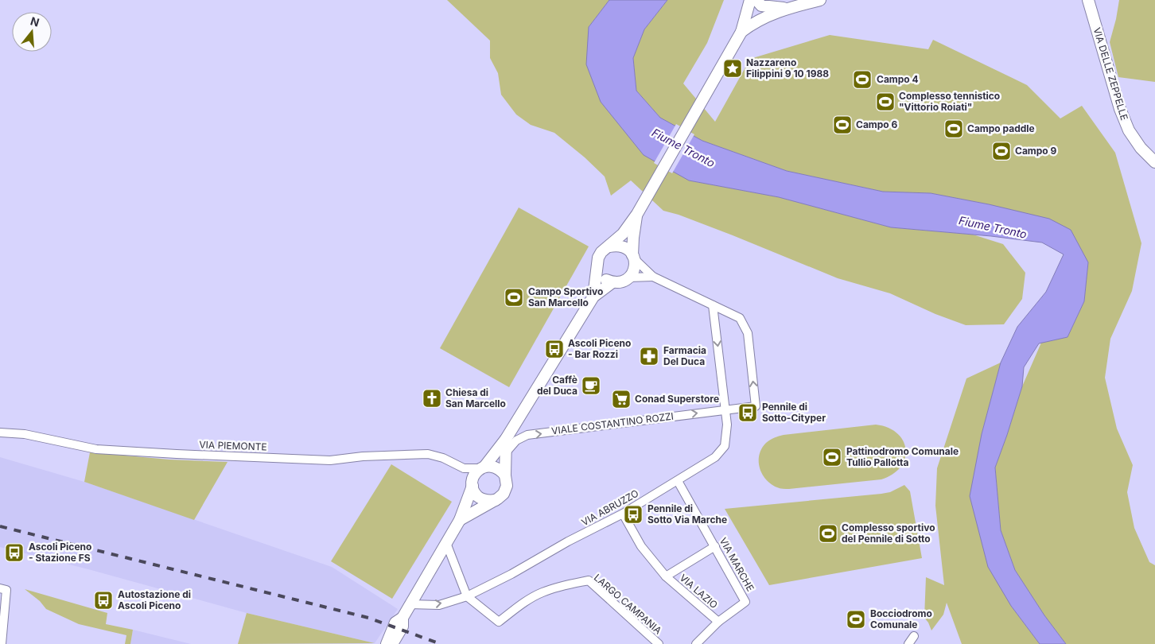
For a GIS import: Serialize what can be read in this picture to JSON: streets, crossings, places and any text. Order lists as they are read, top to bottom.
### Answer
{
  "streets": {
    "street": [
      "VIA DELLE ZEPPELLE",
      "VIALE COSTANTINO ROZZI",
      "VIA PIEMONTE",
      "VIA ABRUZZO",
      "VIA MARCHE",
      "VIA LAZIO",
      "LARGO CAMPANIA"
    ]
  },
  "crossings": [
    ["VIALE COSTANTINO ROZZI", "VIA ABRUZZO"],
    ["VIA ABRUZZO", "VIA MARCHE"],
    ["VIA ABRUZZO", "VIA LAZIO"],
    ["VIA ABRUZZO", "LARGO CAMPANIA"],
    ["VIA MARCHE", "VIA LAZIO"]
  ],
  "water": ["Fiume Tronto"],
  "places": {
    "place": ["Nazzareno Filippini 9 10 1988"],
    "sports": [
      "Campo 4",
      "Complesso tennistico \"Vittorio Roiati\"",
      "Campo 6",
      "Campo paddle",
      "Campo 9",
      "Campo Sportivo San Marcello",
      "Pattinodromo Comunale Tullio Pallotta",
      "Complesso sportivo del Pennile di Sotto",
      "Bocciodromo Comunale"
    ],
    "bus stop": [
      "Ascoli Piceno - Bar Rozzi",
      "Pennile di Sotto-Cityper",
      "Pennile di Sotto Via Marche",
      "Ascoli Piceno - Stazione FS",
      "Autostazione di Ascoli Piceno"
    ],
    "pharmacy": ["Farmacia Del Duca"],
    "cafe": ["Caffè del Duca"],
    "church": ["Chiesa di San Marcello"],
    "supermarket": ["Conad Superstore"]
  },
  "north": "top"
}
